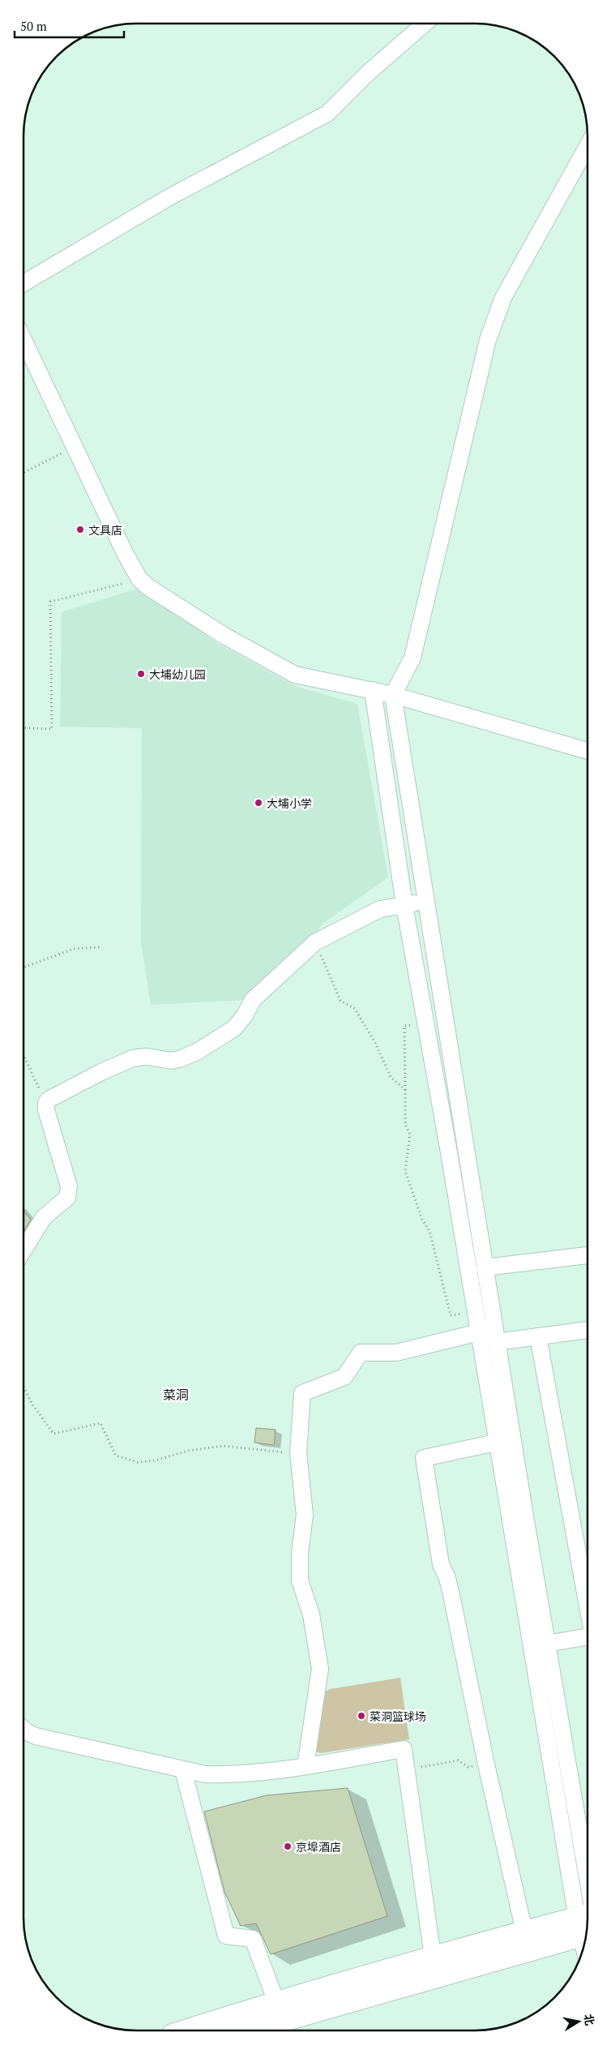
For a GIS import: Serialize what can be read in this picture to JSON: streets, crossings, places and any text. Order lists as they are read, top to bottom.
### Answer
{
  "districts": ["菜洞"],
  "places": [
    "文具店",
    "大埔幼儿园",
    "大埔小学",
    "菜洞篮球场",
    "京埠酒店"
  ],
  "scale_bar": "50 m",
  "north": "right"
}
